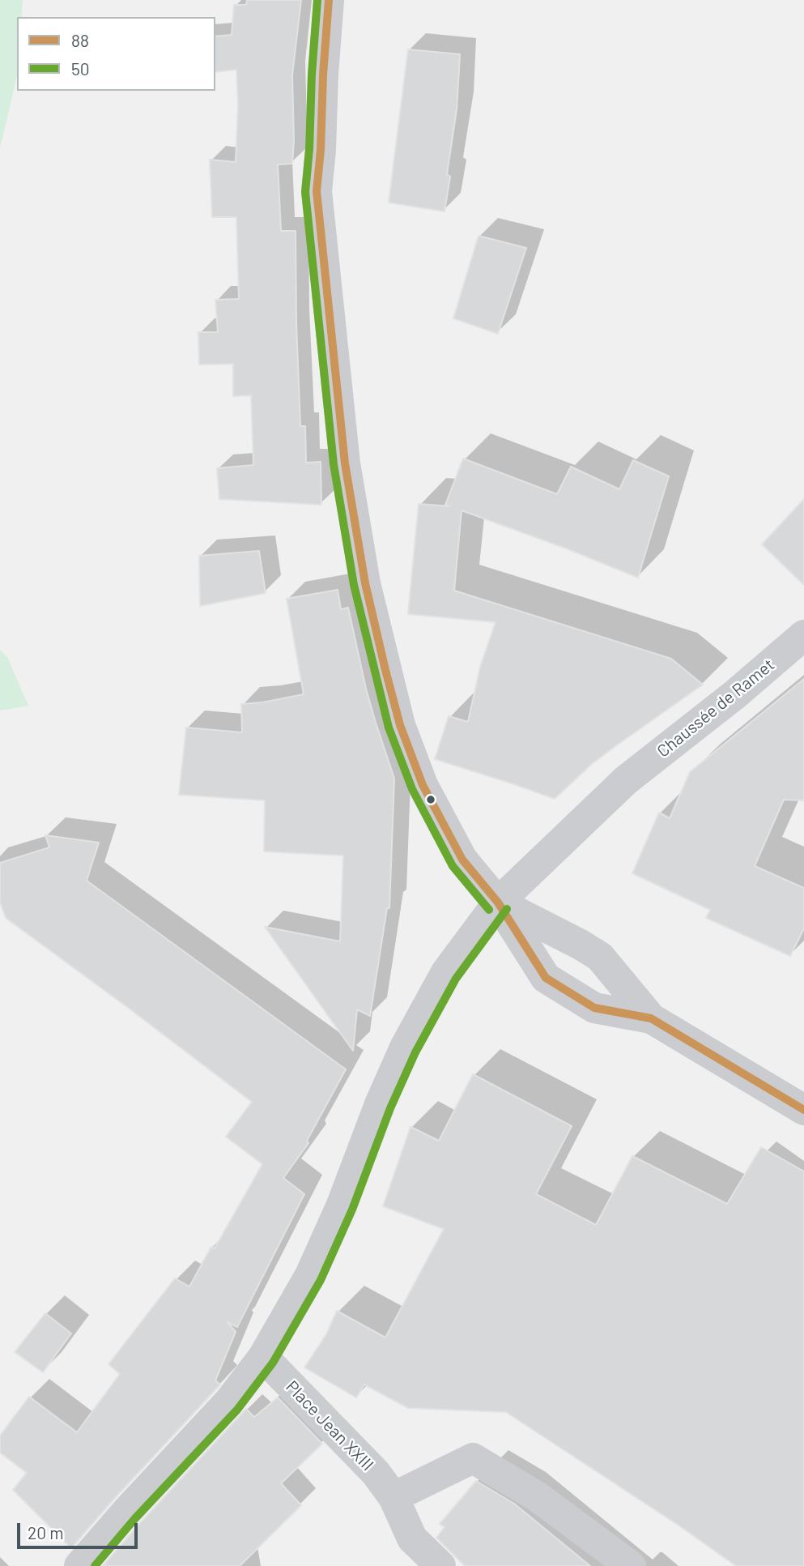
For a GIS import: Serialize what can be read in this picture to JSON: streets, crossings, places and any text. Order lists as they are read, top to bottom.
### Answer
{
  "streets": {
    "main road": ["Chaussée de Ramet", "Place Jean XXIII"]
  },
  "crossings": [
    ["Chaussée de Ramet", "Place Jean XXIII"]
  ],
  "lines": ["transit line 88", "transit line 50"],
  "legend": ["88", "50"],
  "scale_bar": "20 m"
}
